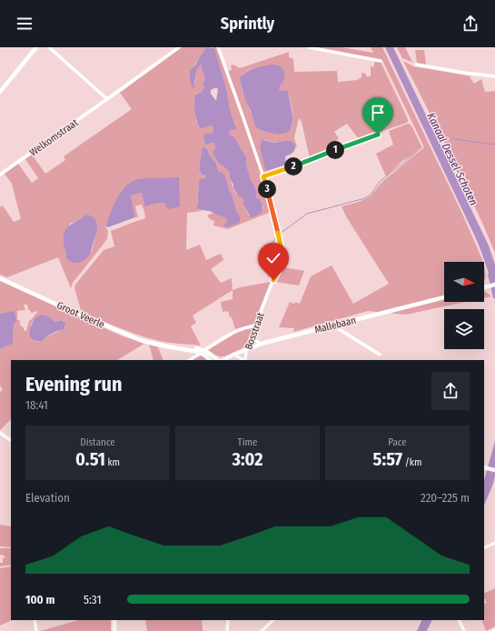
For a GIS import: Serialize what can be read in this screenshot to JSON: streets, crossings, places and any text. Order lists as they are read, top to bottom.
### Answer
{
  "streets": {
    "main road": ["Groot Veerle", "Mallebaan"],
    "street": ["Welkomstraat", "Bosstraat"]
  },
  "crossings": [
    ["Mallebaan", "Bosstraat"]
  ],
  "water": ["Kanaal Dessel-Schoten"],
  "north": "right",
  "page": {
    "header": "Sprintly",
    "pins": ["1", "2", "3"],
    "heading": ["Evening run", "18:41"],
    "stats": [
      ["Distance", "0.51 km"],
      ["Time", "3:02"],
      ["Pace", "5:57 /km"]
    ],
    "chart": ["Elevation", "220–225 m"],
    "list": [
      {
        "name": "100 m",
        "note": "5:31"
      }
    ]
  }
}
